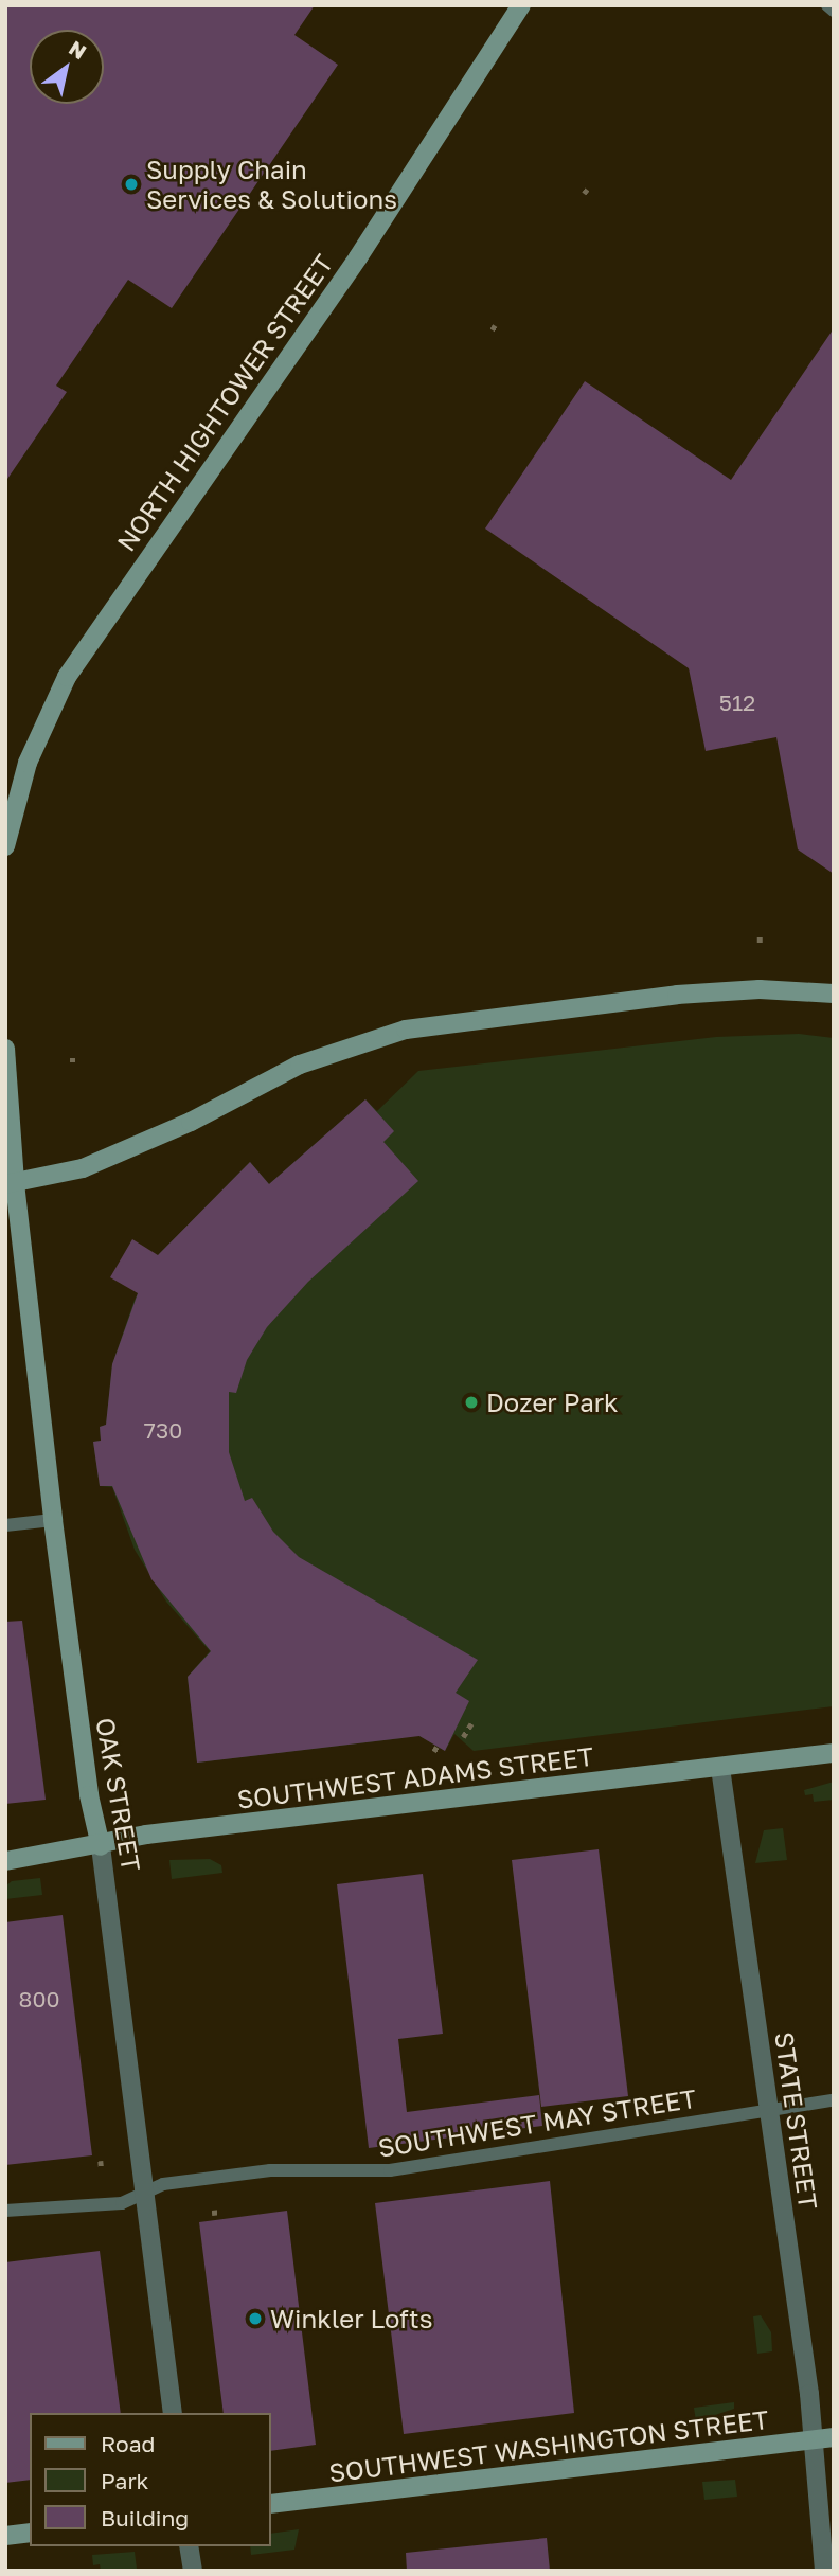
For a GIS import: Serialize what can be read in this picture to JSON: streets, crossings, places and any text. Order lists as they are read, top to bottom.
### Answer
{
  "streets": {
    "street": [
      "NORTH HIGHTOWER STREET",
      "SOUTHWEST ADAMS STREET",
      "OAK STREET",
      "STATE STREET",
      "SOUTHWEST WASHINGTON STREET"
    ],
    "lane": ["SOUTHWEST MAY STREET"]
  },
  "crossings": [
    ["SOUTHWEST ADAMS STREET", "OAK STREET"],
    ["SOUTHWEST ADAMS STREET", "STATE STREET"],
    ["OAK STREET", "SOUTHWEST MAY STREET"],
    ["STATE STREET", "SOUTHWEST MAY STREET"],
    ["STATE STREET", "SOUTHWEST WASHINGTON STREET"]
  ],
  "places": ["Supply Chain Services & Solutions", "Dozer Park", "Winkler Lofts"],
  "house_numbers": ["512", "730", "800"],
  "legend": ["Road", "Park", "Building"],
  "north": "top right"
}
